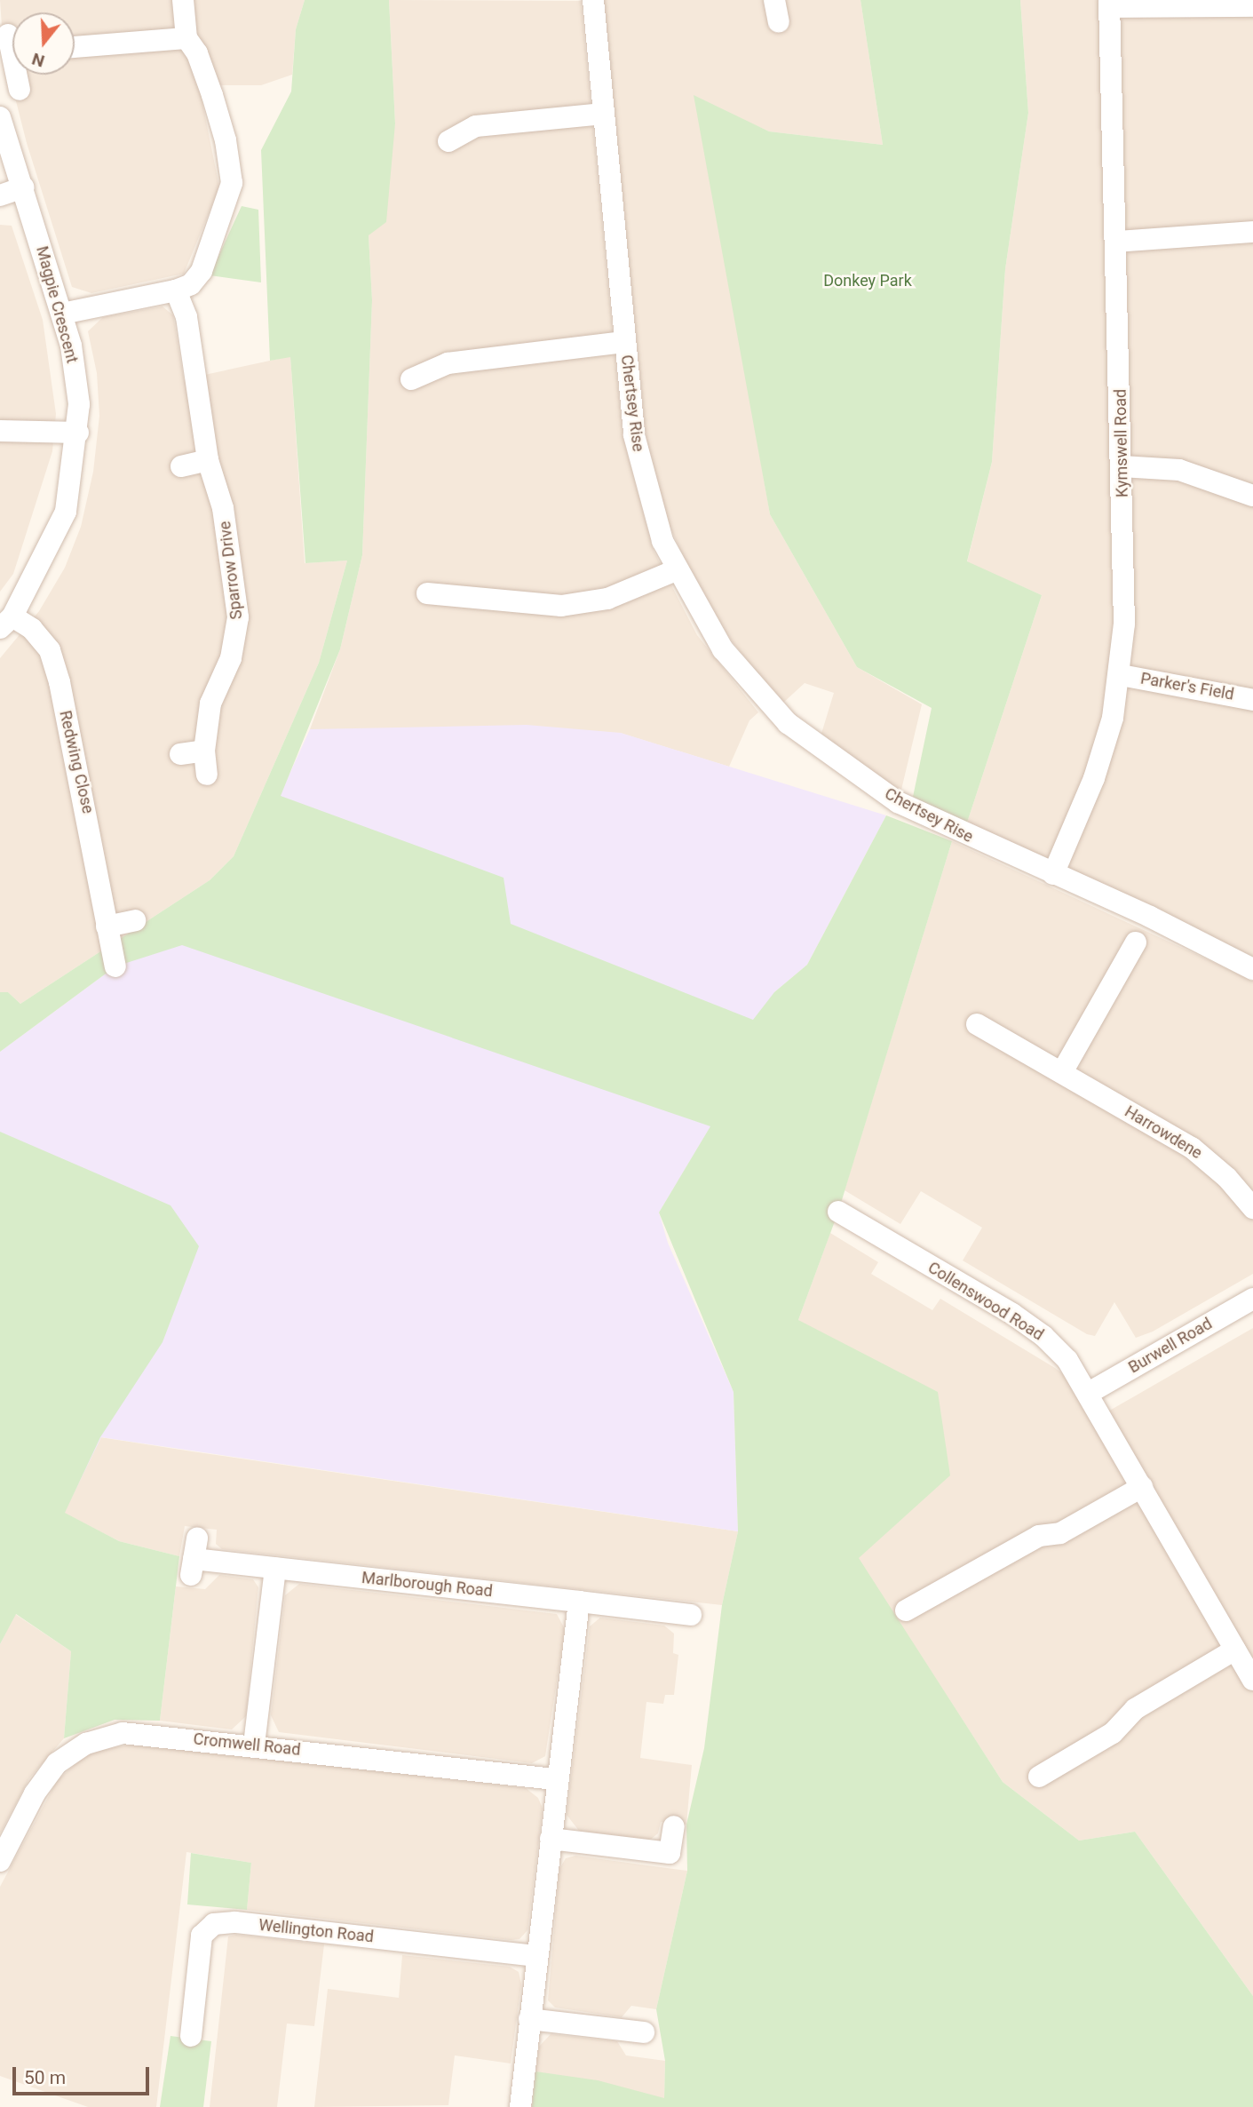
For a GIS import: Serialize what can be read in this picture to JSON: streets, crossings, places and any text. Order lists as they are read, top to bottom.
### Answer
{
  "streets": {
    "street": [
      "Magpie Crescent",
      "Chertsey Rise",
      "Kymswell Road",
      "Sparrow Drive",
      "Parker's Field",
      "Redwing Close",
      "Harrowdene",
      "Collenswood Road",
      "Burwell Road",
      "Marlborough Road",
      "Cromwell Road",
      "Wellington Road"
    ]
  },
  "crossings": [
    ["Magpie Crescent", "Redwing Close"],
    ["Chertsey Rise", "Kymswell Road"],
    ["Kymswell Road", "Parker's Field"],
    ["Collenswood Road", "Burwell Road"]
  ],
  "parks": ["Donkey Park"],
  "scale_bar": "50 m",
  "north": "bottom"
}
